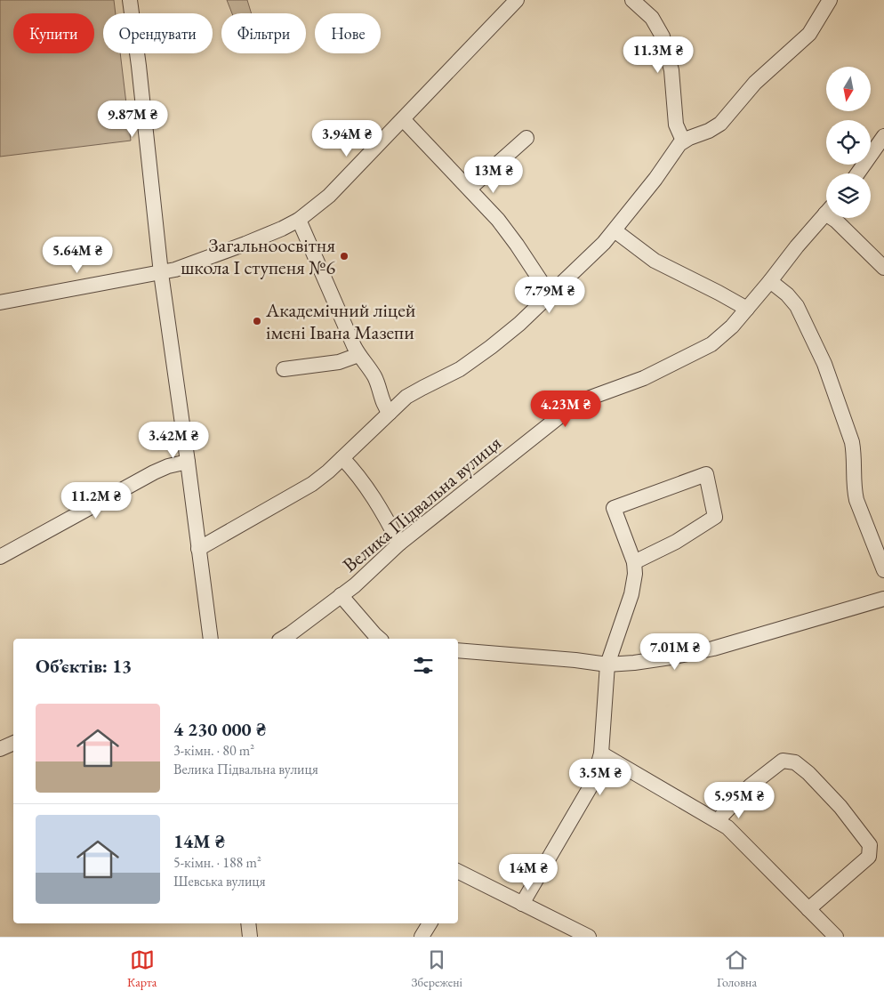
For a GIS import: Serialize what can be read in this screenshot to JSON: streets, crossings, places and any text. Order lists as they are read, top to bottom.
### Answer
{
  "streets": {
    "street": ["Велика Підвальна вулиця"]
  },
  "places": ["Загальноосвітня школа І ступеня №6", "Академічний ліцей імені Івана Мазепи"],
  "north": "bottom",
  "page": {
    "chip": [
      "Купити",
      "Орендувати",
      "Фільтри",
      "Нове"
    ],
    "price": [
      "11.3M ₴",
      "9.87M ₴",
      "3.94M ₴",
      "13M ₴",
      "5.64M ₴",
      "7.79M ₴",
      "4.23M ₴",
      "3.42M ₴",
      "11.2M ₴",
      "7.01M ₴",
      "3.5M ₴",
      "5.95M ₴",
      "14M ₴"
    ],
    "heading": "Об’єктів: 13",
    "list": [
      {
        "name": "4 230 000 ₴",
        "note": "3-кімн. · 80 m² · Велика Підвальна вулиця"
      },
      {
        "name": "14M ₴",
        "note": "5-кімн. · 188 m² · Шевська вулиця"
      }
    ],
    "tabs": ["Карта", "Збережені", "Головна"]
  }
}
